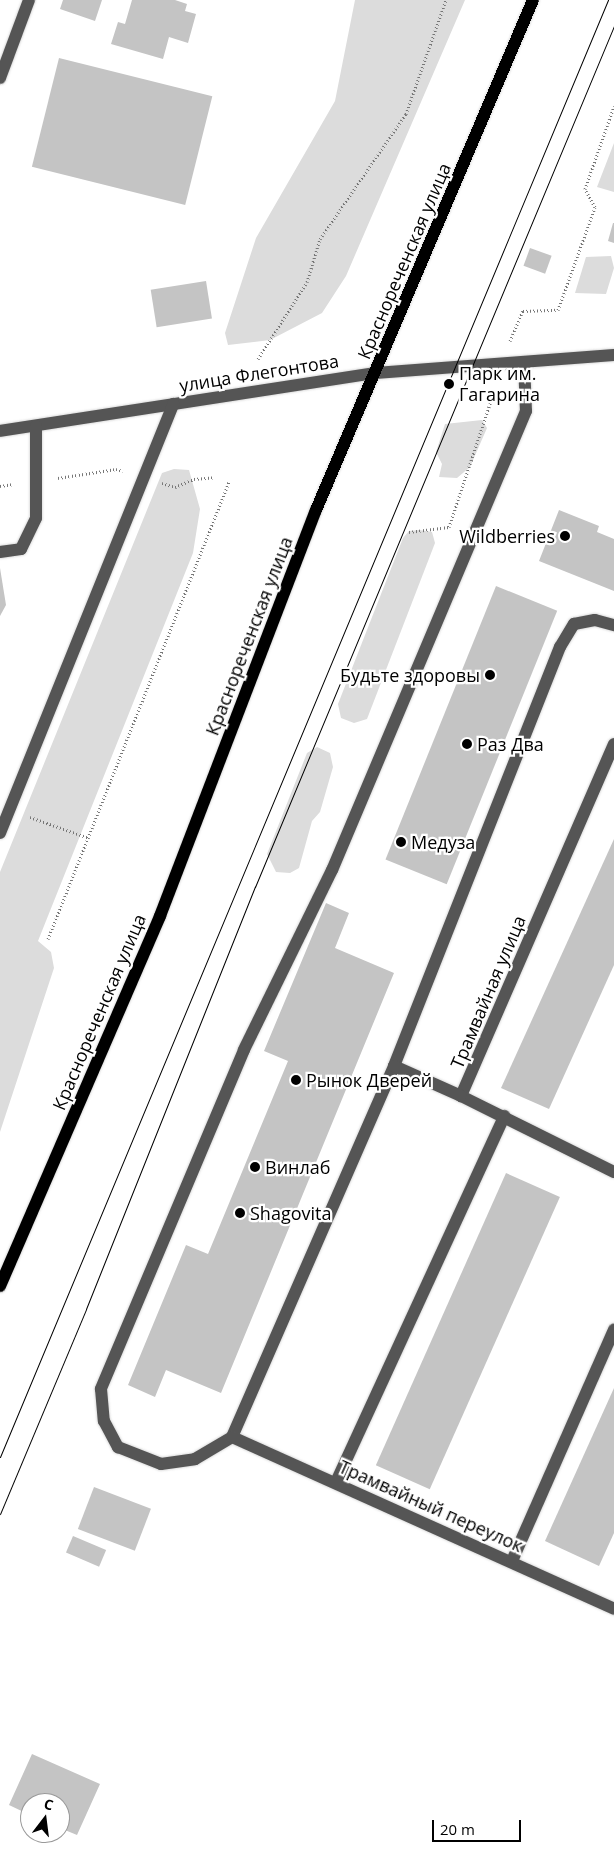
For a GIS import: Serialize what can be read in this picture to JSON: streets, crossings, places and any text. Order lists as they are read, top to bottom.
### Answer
{
  "streets": {
    "main road": ["Краснореченская улица"],
    "street": ["улица Флегонтова", "Трамвайная улица", "Трамвайный переулок"]
  },
  "crossings": [
    ["Краснореченская улица", "улица Флегонтова"]
  ],
  "places": [
    "Парк им. Гагарина",
    "Wildberries",
    "Будьте здоровы",
    "Раз Два",
    "Медуза",
    "Рынок Дверей",
    "Винлаб",
    "Shagovita"
  ],
  "scale_bar": "20 m",
  "north": "top"
}
